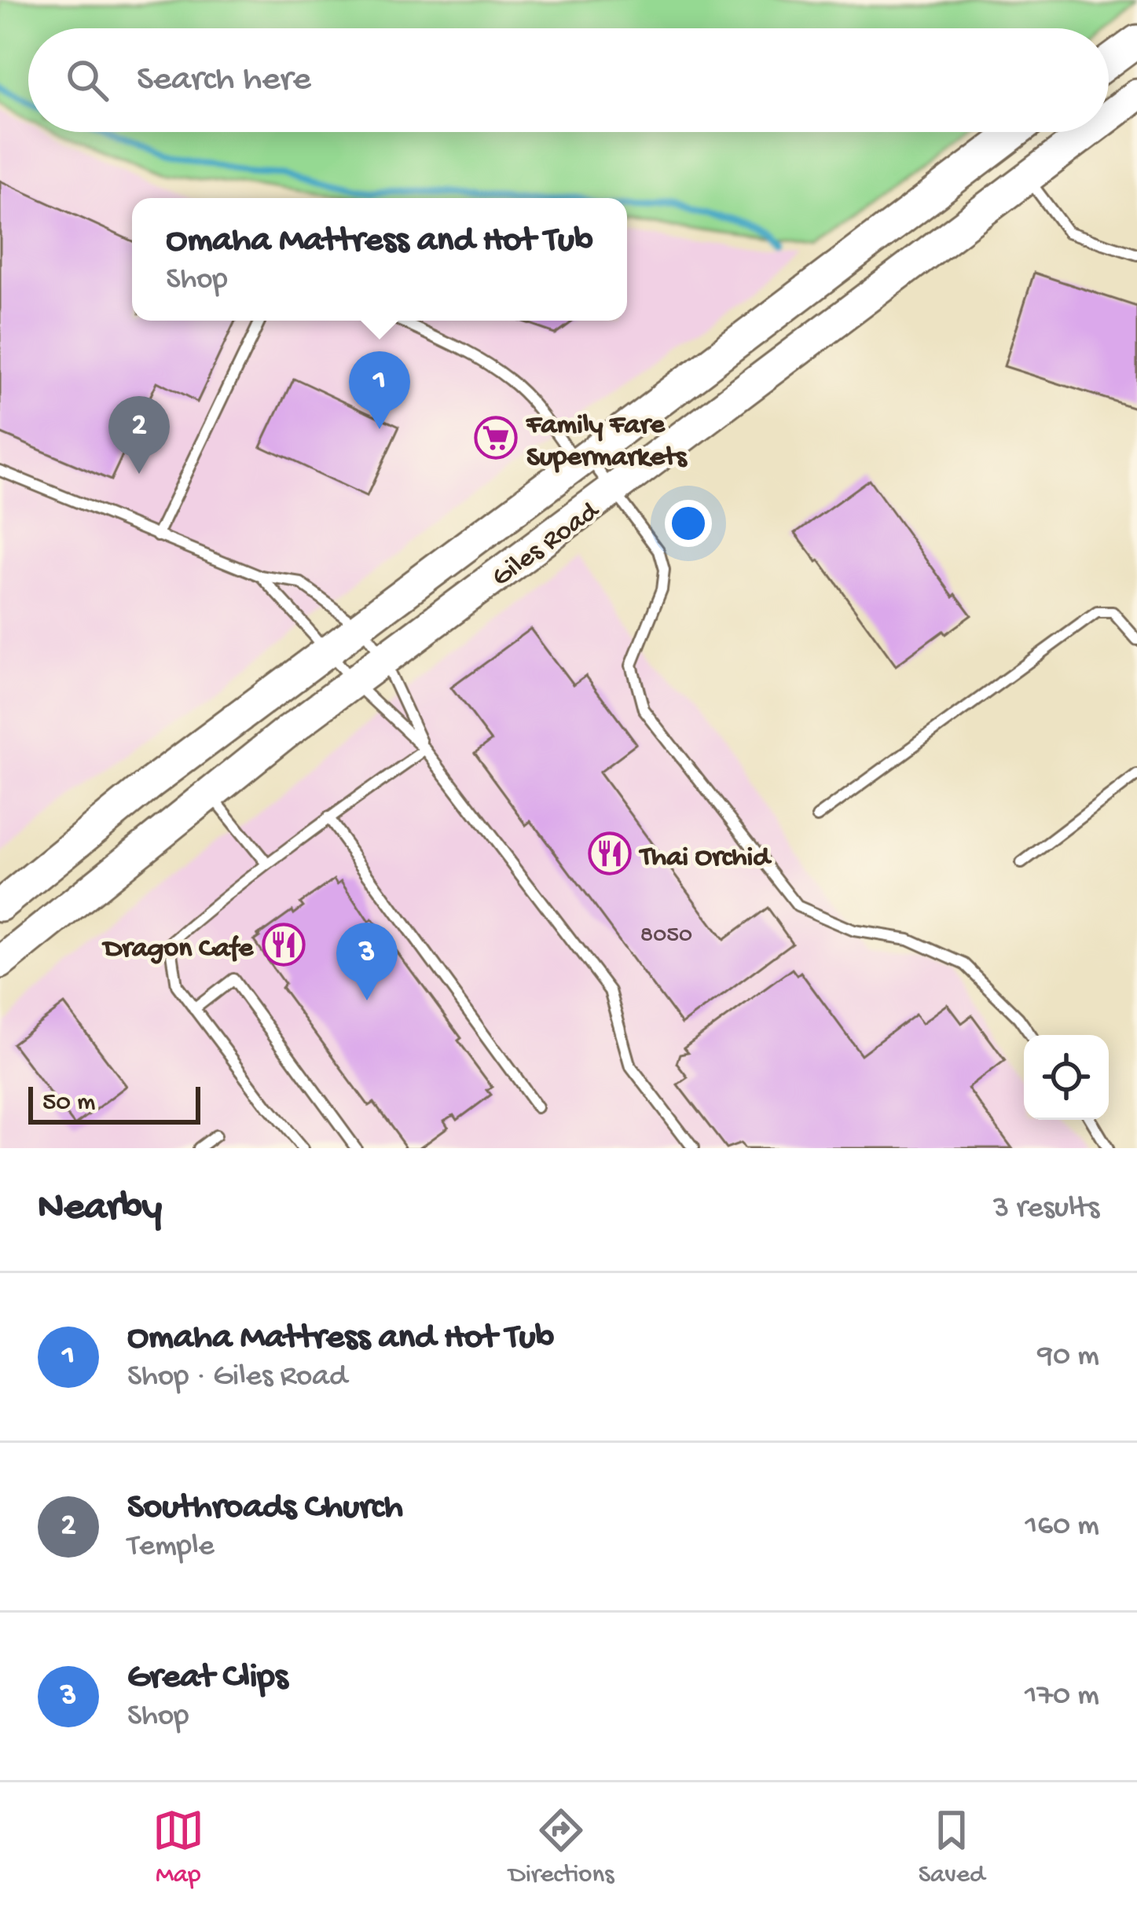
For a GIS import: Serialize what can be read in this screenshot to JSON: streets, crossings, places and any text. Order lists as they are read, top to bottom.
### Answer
{
  "streets": {
    "main road": ["Giles Road"]
  },
  "places": {
    "supermarket": ["Family Fare Supermarkets"],
    "restaurant": ["Thai Orchid", "Dragon Cafe"]
  },
  "house_numbers": ["8050"],
  "scale_bar": "50 m",
  "page": {
    "search": "Search here",
    "popup": ["Omaha Mattress and Hot Tub", "Shop"],
    "pins": ["1", "2", "3"],
    "scale": "50 m",
    "heading": ["Nearby", "3 results"],
    "list": [
      {
        "mark": "1",
        "name": "Omaha Mattress and Hot Tub",
        "note": "Shop · Giles Road",
        "value": "90 m"
      },
      {
        "mark": "2",
        "name": "Southroads Church",
        "note": "Temple",
        "value": "160 m"
      },
      {
        "mark": "3",
        "name": "Great Clips",
        "note": "Shop",
        "value": "170 m"
      }
    ],
    "nav": ["Map", "Directions", "Saved"]
  }
}
